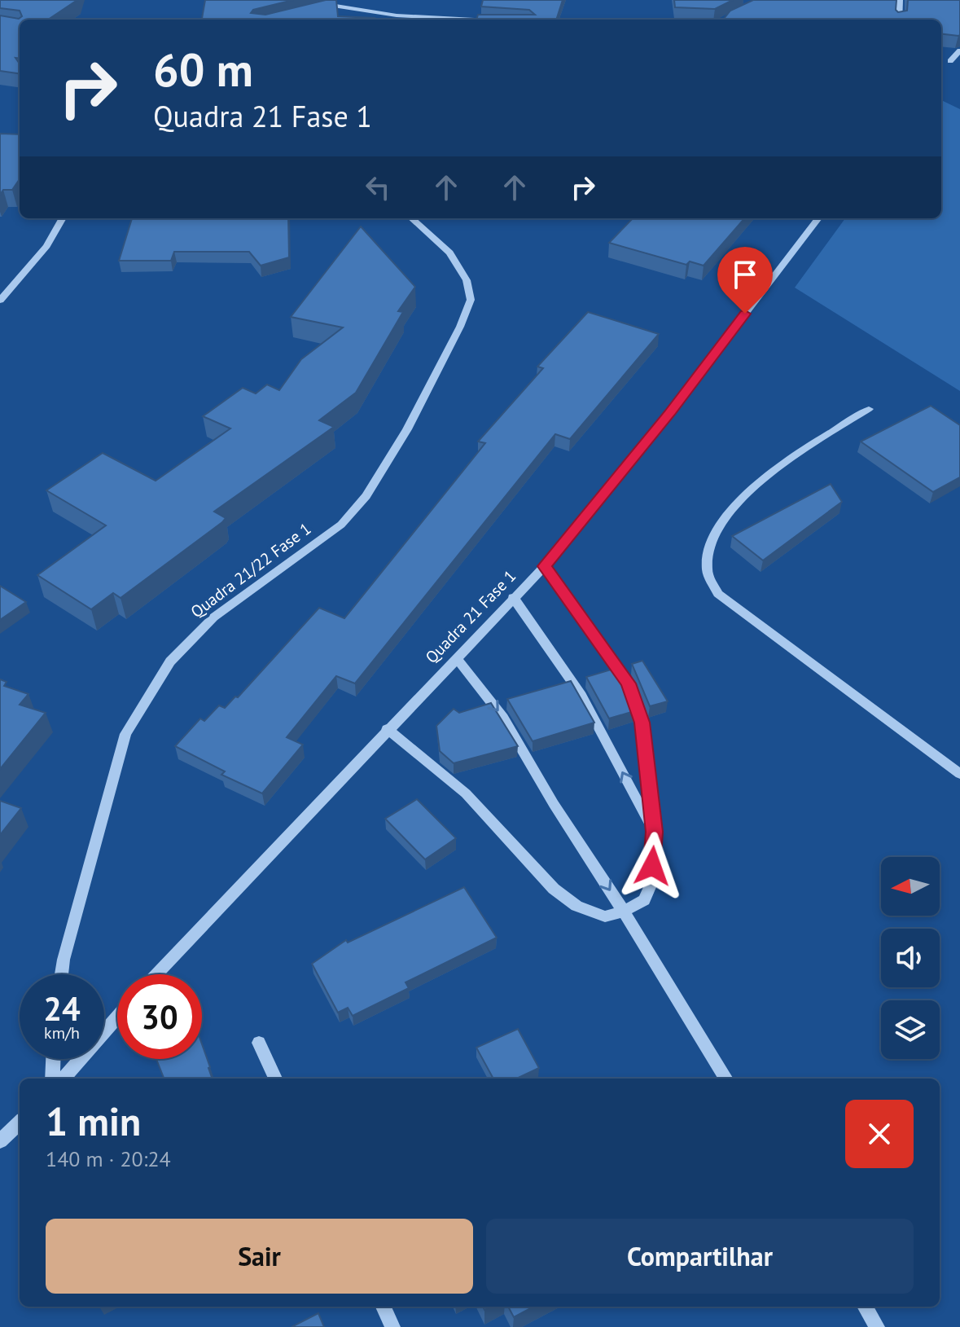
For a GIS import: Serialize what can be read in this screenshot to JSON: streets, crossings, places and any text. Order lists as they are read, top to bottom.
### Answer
{
  "streets": {
    "street": ["Quadra 21/22 Fase 1", "Quadra 21 Fase 1"]
  },
  "north": "left",
  "page": {
    "turn": ["60 m", "Quadra 21 Fase 1"],
    "speed": "24 km/h",
    "limit": "30",
    "heading": ["1 min", "140 m · 20:24"],
    "buttons": ["Sair", "Compartilhar"]
  }
}
